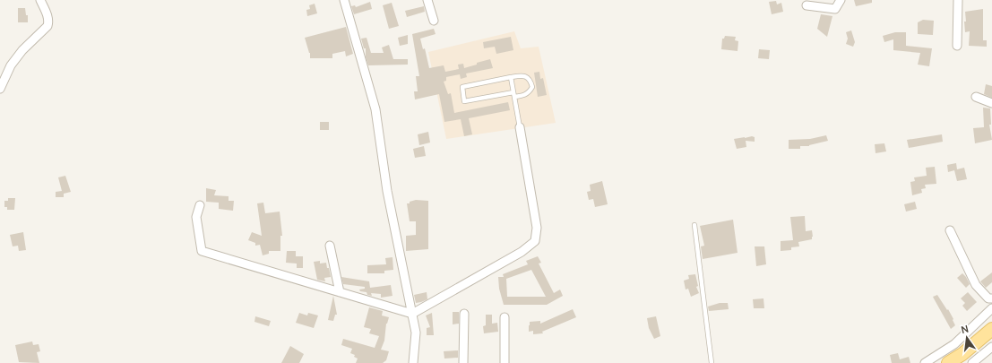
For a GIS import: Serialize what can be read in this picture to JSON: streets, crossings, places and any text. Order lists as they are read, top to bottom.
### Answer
{
  "north": "top"
}
